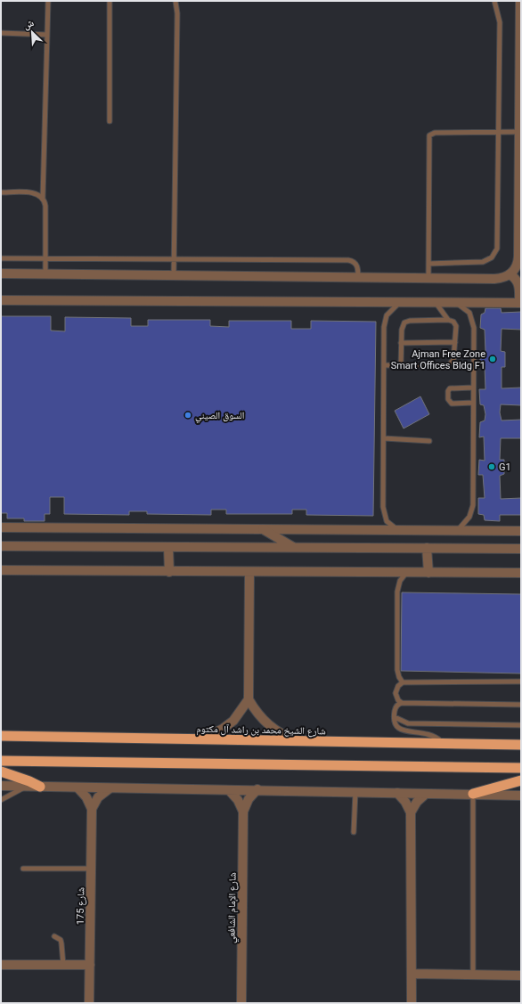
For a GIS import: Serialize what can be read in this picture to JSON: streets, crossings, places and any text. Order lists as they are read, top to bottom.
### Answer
{
  "streets": {
    "highway": ["شارع الشيخ محمد بن راشد آل مكتوم"],
    "street": ["شارع 175", "شارع الإمام الشافعي"]
  },
  "places": ["Ajman Free Zone Smart Offices Bldg F1", "السوق الصيني", "G1"],
  "north": "top left"
}
